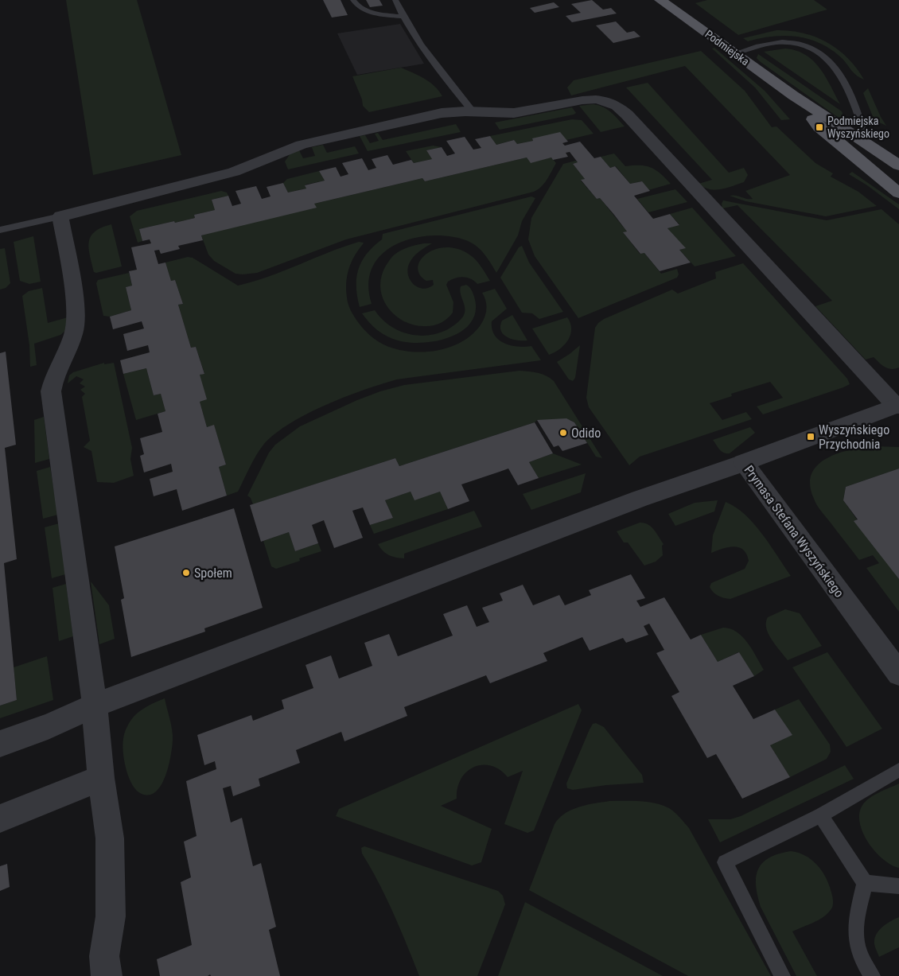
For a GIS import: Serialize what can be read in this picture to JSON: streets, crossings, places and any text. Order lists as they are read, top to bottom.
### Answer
{
  "streets": {
    "main road": ["Podmiejska"],
    "street": ["Prymasa Stefana Wyszyńskiego"]
  },
  "places": {
    "transit": ["Podmiejska Wyszyńskiego", "Wyszyńskiego Przychodnia"],
    "other": ["Odido", "Społem"]
  }
}
